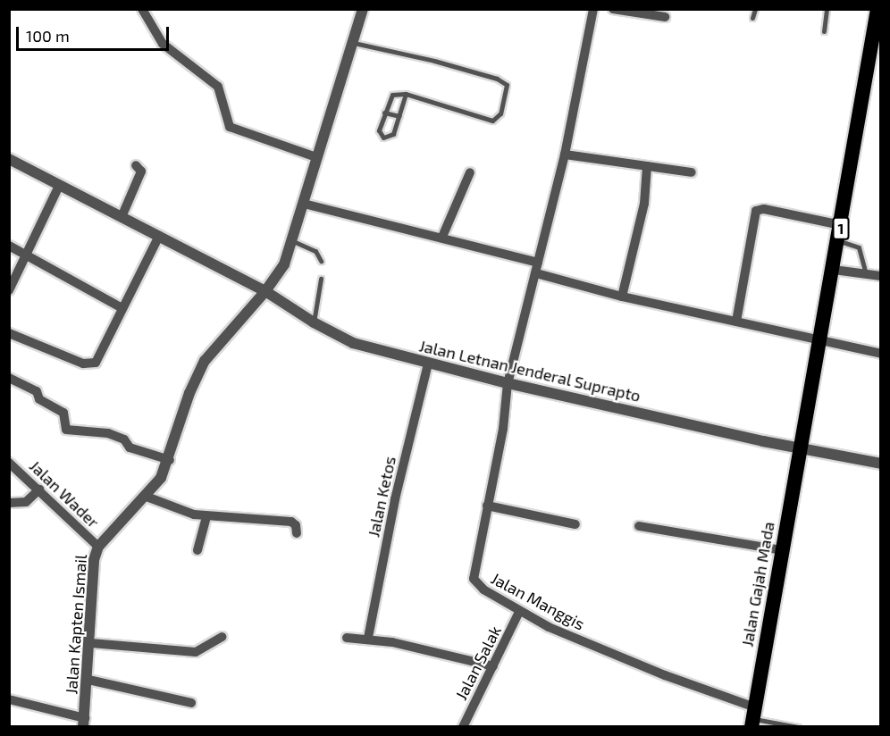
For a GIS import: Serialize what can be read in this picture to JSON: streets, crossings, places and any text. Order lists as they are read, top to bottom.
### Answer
{
  "streets": {
    "highway": ["1", "Jalan Gajah Mada"],
    "street": [
      "Jalan Letnan Jenderal Suprapto",
      "Jalan Wader",
      "Jalan Ketos",
      "Jalan Manggis",
      "Jalan Kapten Ismail",
      "Jalan Salak"
    ]
  },
  "crossings": [
    ["1", "Jalan Letnan Jenderal Suprapto"],
    ["1", "Jalan Gajah Mada"],
    ["Jalan Letnan Jenderal Suprapto", "Jalan Ketos"],
    ["Jalan Letnan Jenderal Suprapto", "Jalan Gajah Mada"],
    ["Jalan Letnan Jenderal Suprapto", "Jalan Manggis"],
    ["Jalan Letnan Jenderal Suprapto", "Jalan Kapten Ismail"],
    ["Jalan Wader", "Jalan Kapten Ismail"],
    ["Jalan Gajah Mada", "Jalan Manggis"],
    ["Jalan Manggis", "Jalan Salak"]
  ],
  "scale_bar": "100 m"
}
